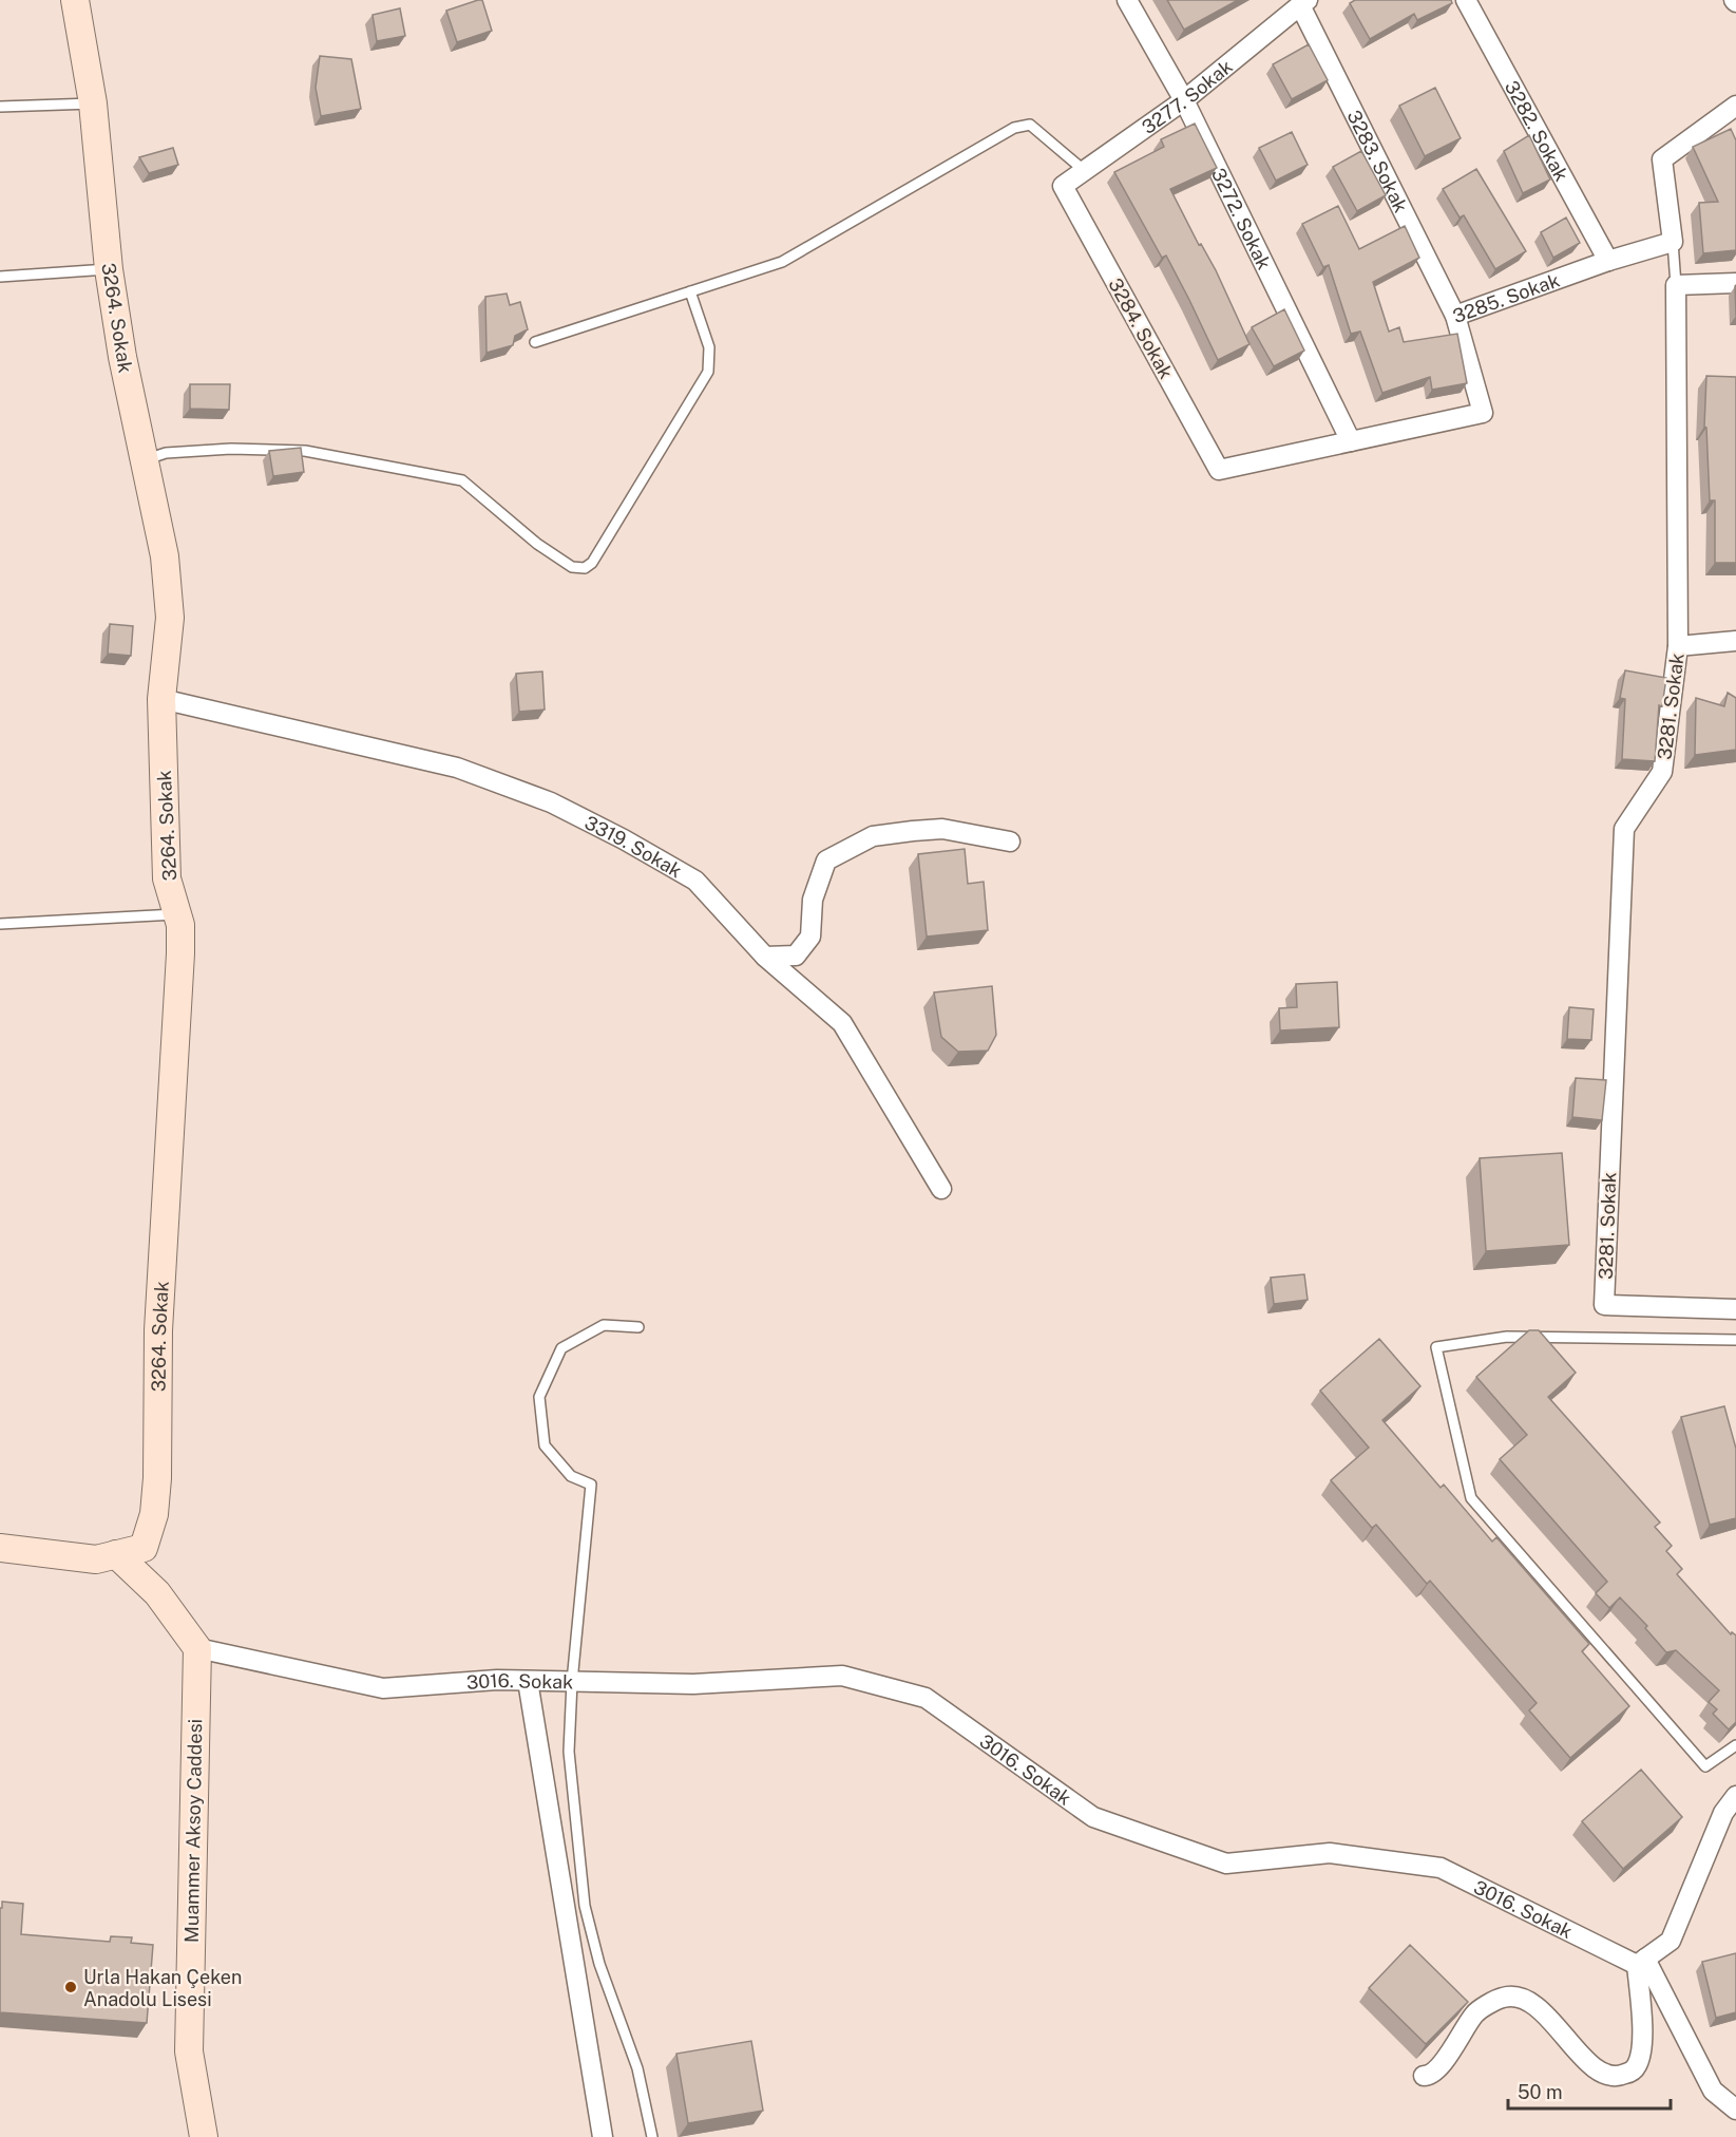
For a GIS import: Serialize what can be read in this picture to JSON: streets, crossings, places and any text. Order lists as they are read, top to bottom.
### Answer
{
  "streets": {
    "street": [
      "3277. Sokak",
      "3282. Sokak",
      "3283. Sokak",
      "3272. Sokak",
      "3285. Sokak",
      "3264. Sokak",
      "3284. Sokak",
      "3281. Sokak",
      "3319. Sokak",
      "3016. Sokak",
      "Muammer Aksoy Caddesi"
    ]
  },
  "crossings": [
    ["3277. Sokak", "3283. Sokak"],
    ["3277. Sokak", "3272. Sokak"],
    ["3277. Sokak", "3284. Sokak"],
    ["3282. Sokak", "3285. Sokak"],
    ["3283. Sokak", "3285. Sokak"],
    ["3272. Sokak", "3285. Sokak"],
    ["3285. Sokak", "3284. Sokak"],
    ["3264. Sokak", "3319. Sokak"],
    ["3016. Sokak", "Muammer Aksoy Caddesi"]
  ],
  "places": ["Urla Hakan Çeken Anadolu Lisesi"],
  "scale_bar": "50 m"
}
